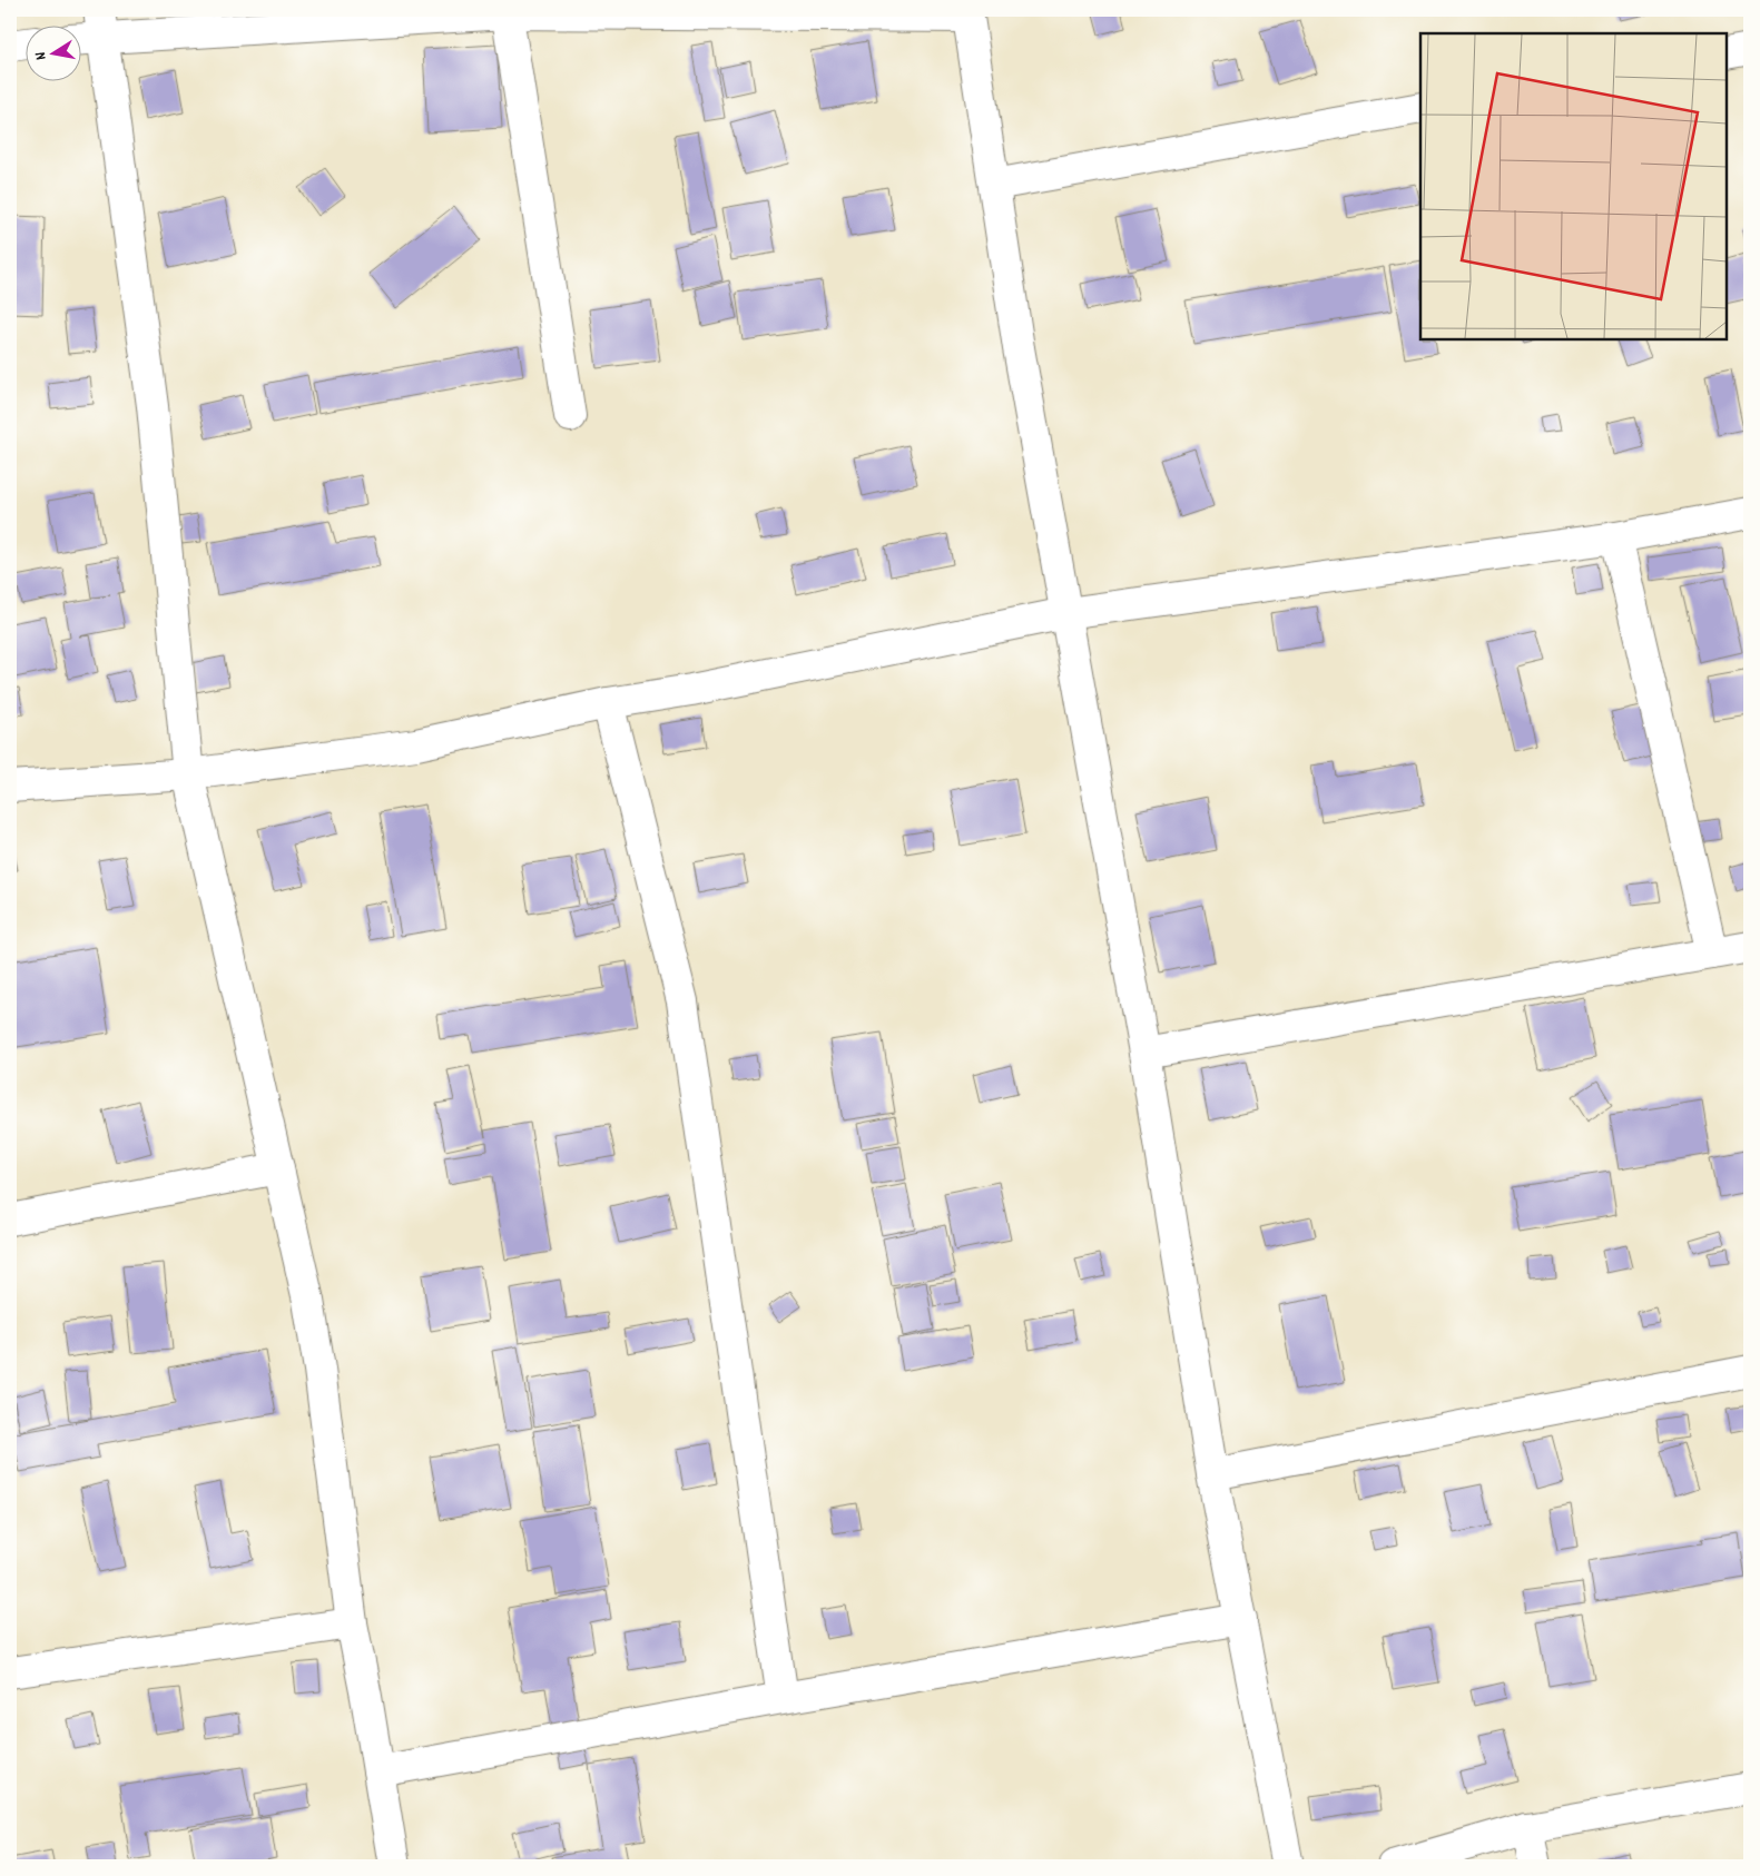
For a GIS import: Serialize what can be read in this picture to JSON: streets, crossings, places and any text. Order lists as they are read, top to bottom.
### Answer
{
  "north": "left"
}
